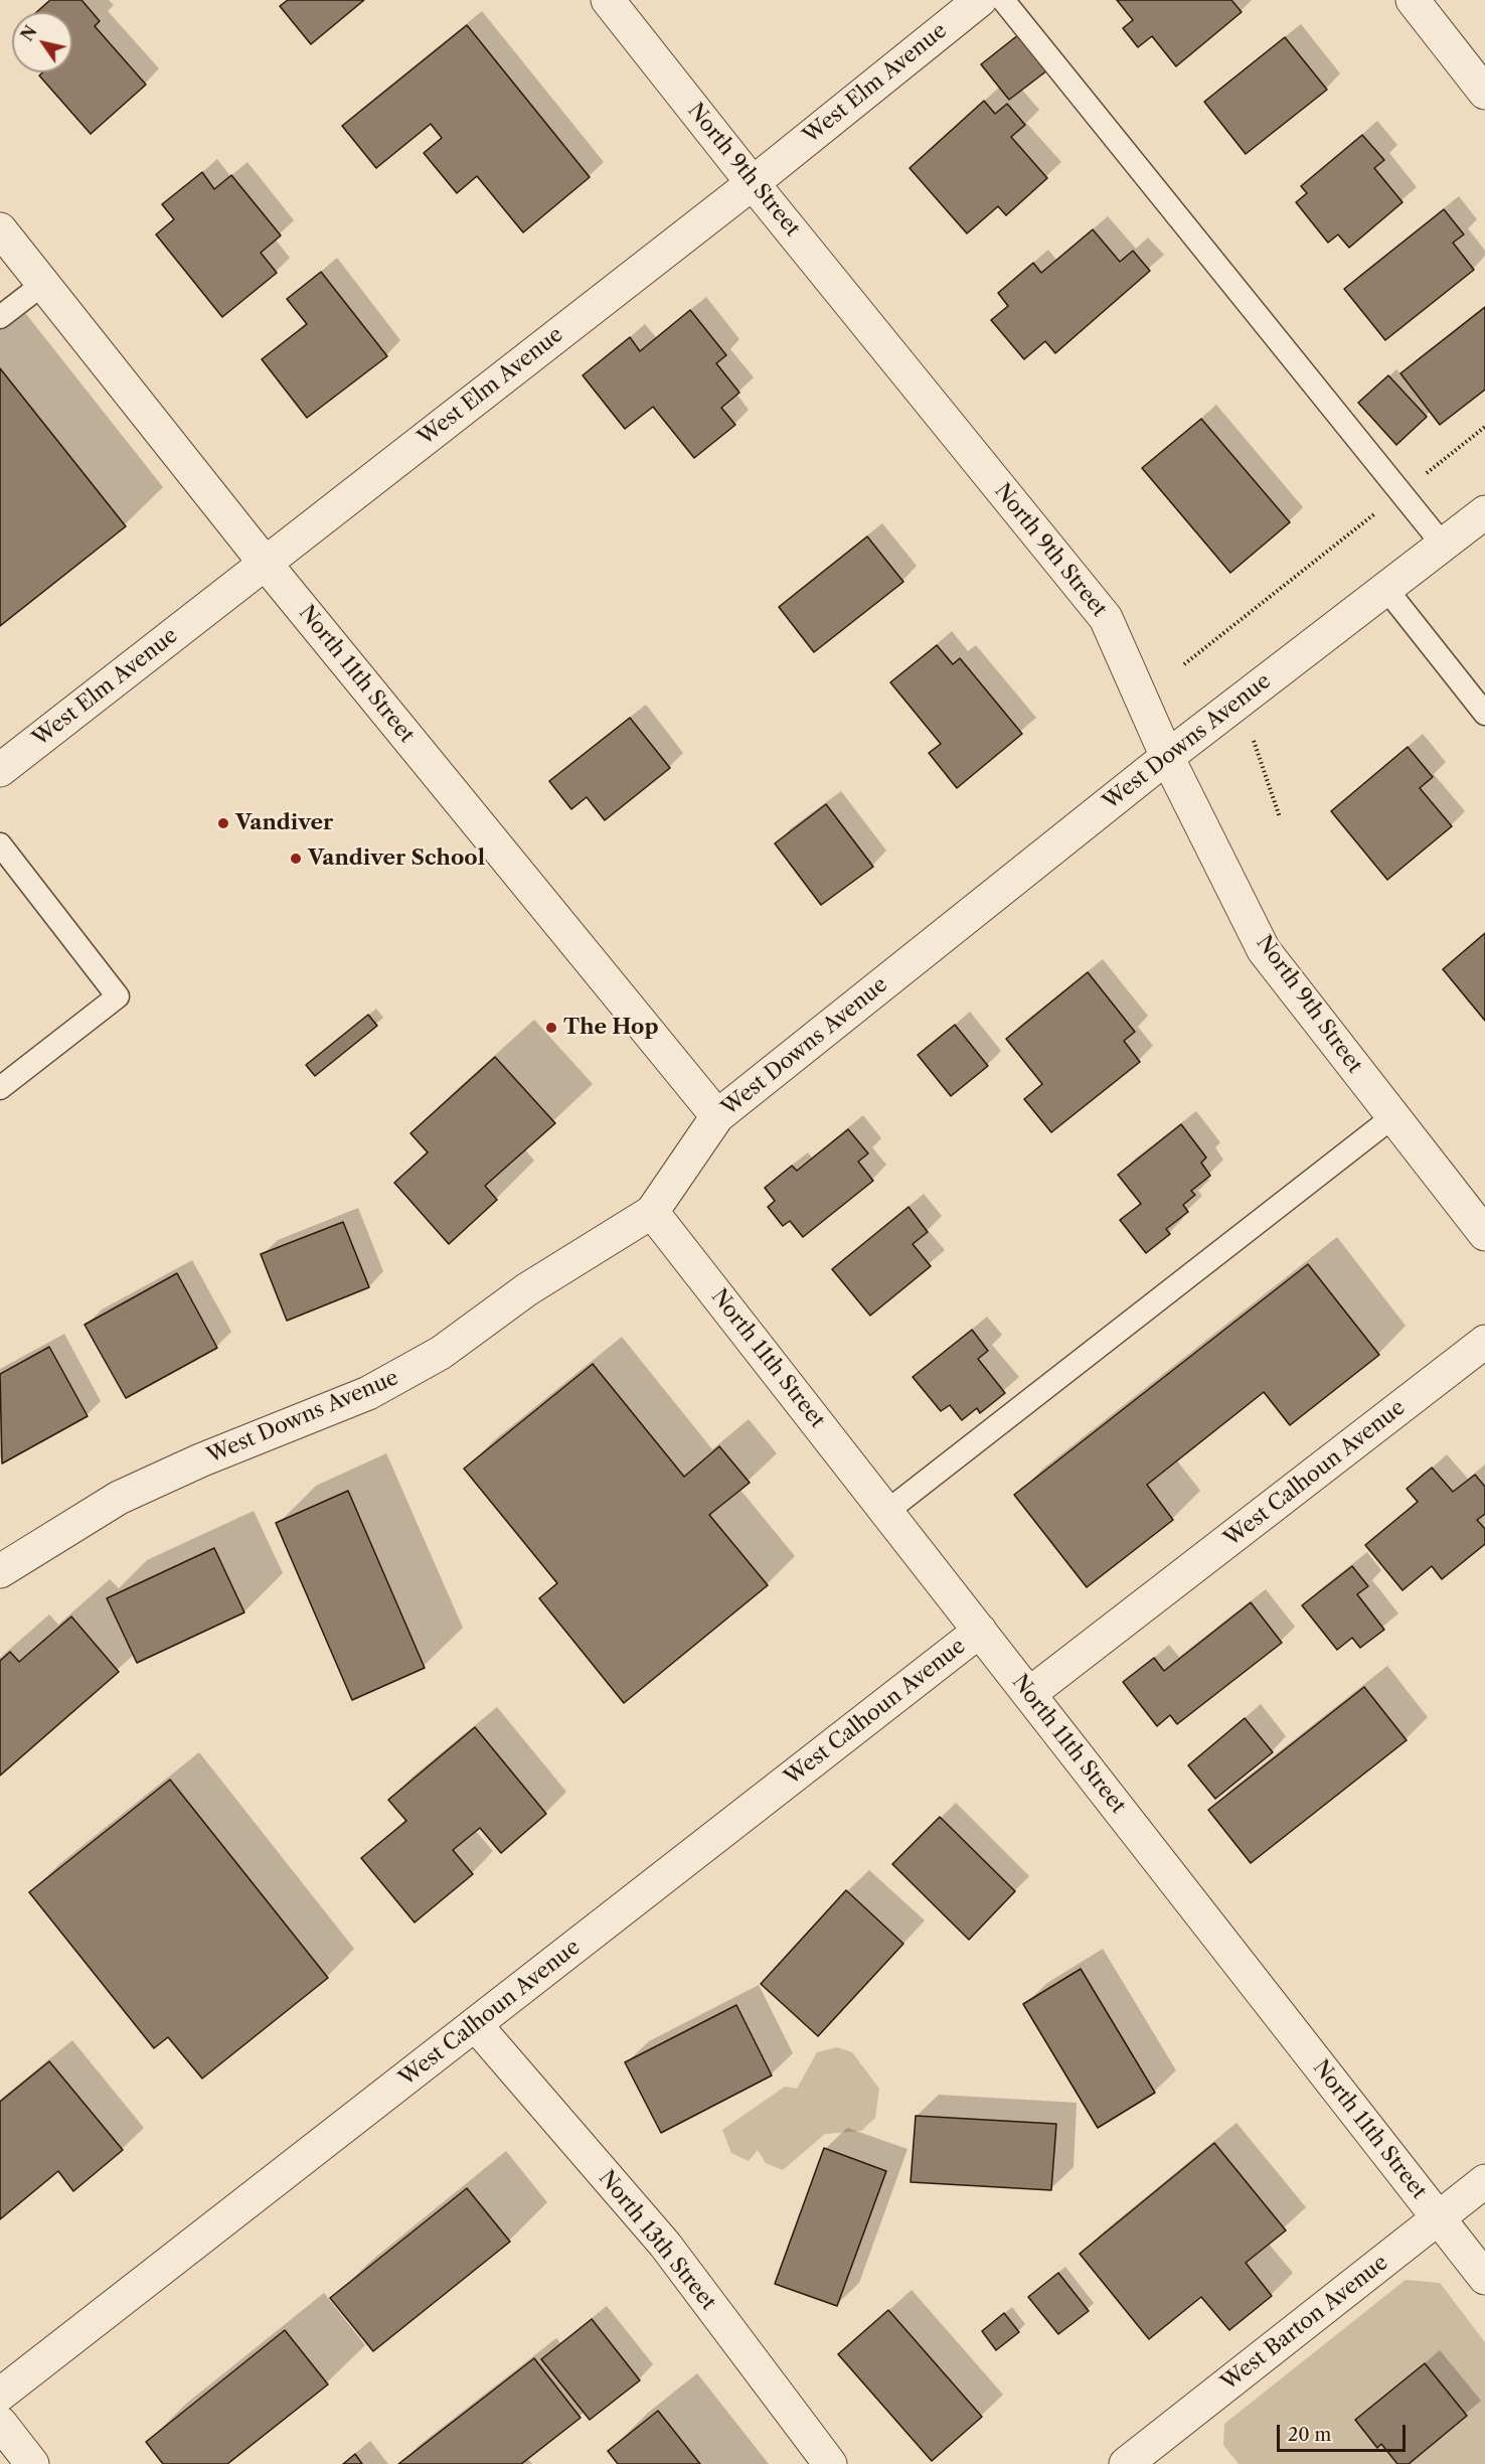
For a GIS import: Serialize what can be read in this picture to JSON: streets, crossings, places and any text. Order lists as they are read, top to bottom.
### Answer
{
  "streets": {
    "street": [
      "West Elm Avenue",
      "North 9th Street",
      "North 11th Street",
      "West Downs Avenue",
      "West Calhoun Avenue",
      "North 13th Street",
      "West Barton Avenue"
    ]
  },
  "crossings": [
    ["West Elm Avenue", "North 9th Street"],
    ["West Elm Avenue", "North 11th Street"],
    ["North 9th Street", "West Downs Avenue"],
    ["North 11th Street", "West Downs Avenue"],
    ["North 11th Street", "West Calhoun Avenue"],
    ["North 11th Street", "West Barton Avenue"],
    ["West Calhoun Avenue", "North 13th Street"]
  ],
  "places": ["Vandiver", "Vandiver School", "The Hop"],
  "scale_bar": "20 m",
  "north": "top left"
}
